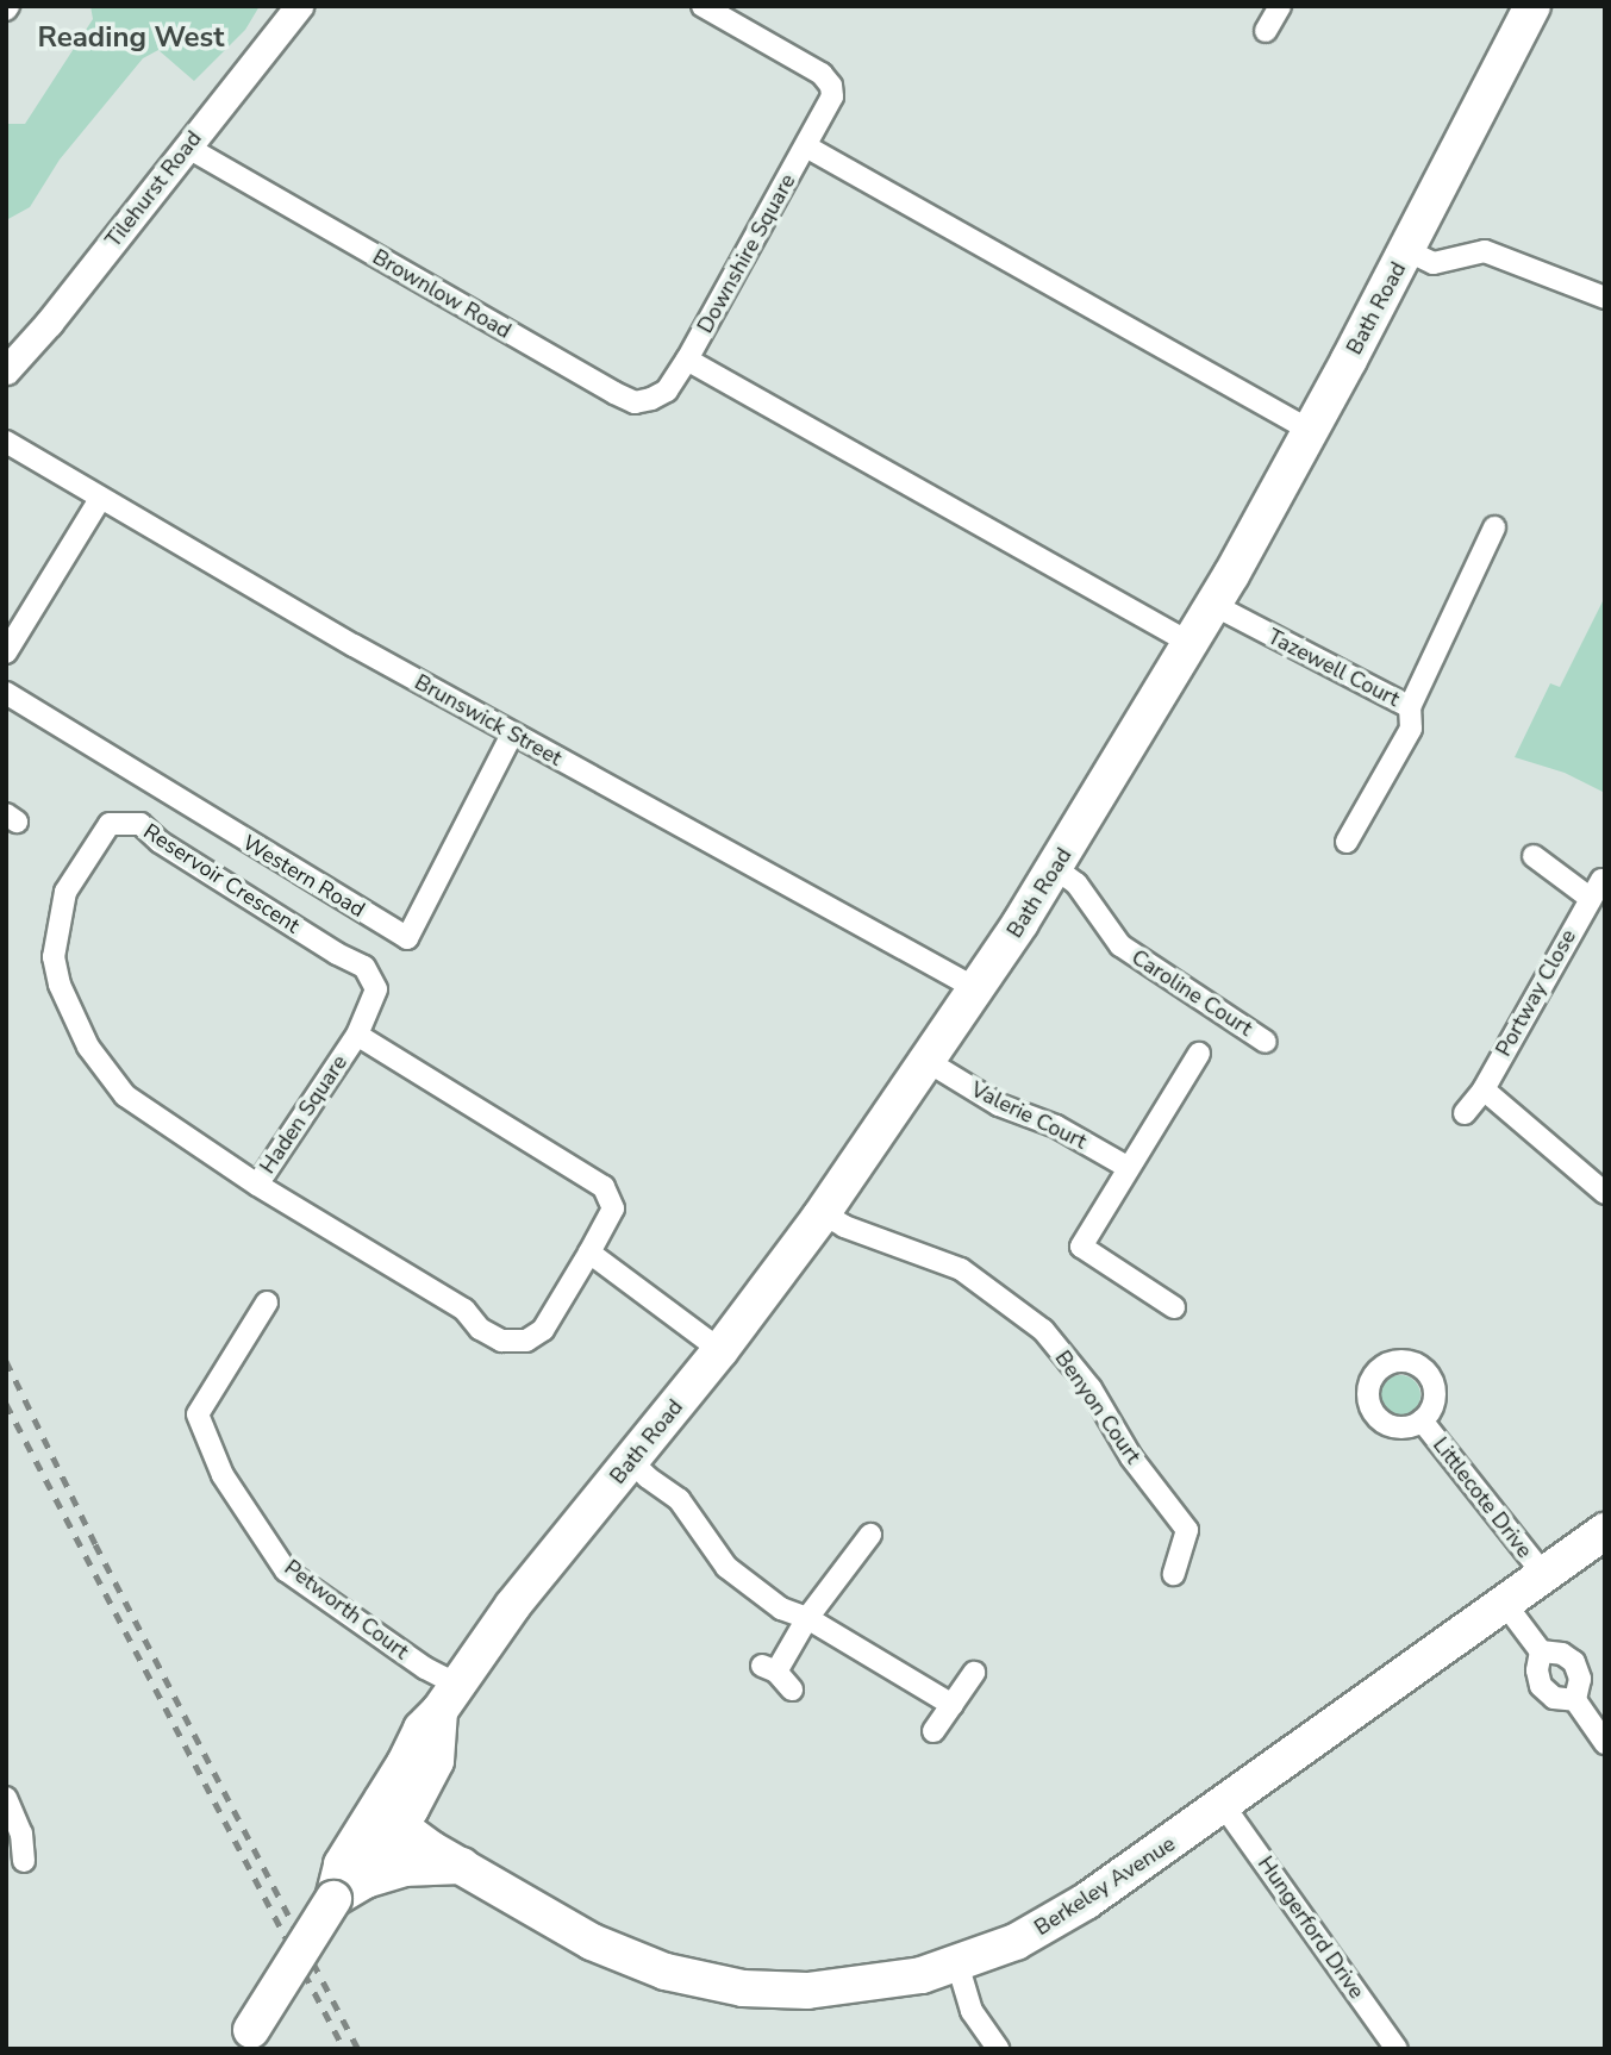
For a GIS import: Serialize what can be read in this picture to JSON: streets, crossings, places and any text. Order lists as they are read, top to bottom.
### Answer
{
  "streets": {
    "main road": ["Bath Road", "Berkeley Avenue"],
    "street": [
      "Tilehurst Road",
      "Downshire Square",
      "Brownlow Road",
      "Tazewell Court",
      "Brunswick Street",
      "Western Road",
      "Reservoir Crescent",
      "Caroline Court",
      "Portway Close",
      "Haden Square",
      "Valerie Court",
      "Benyon Court",
      "Littlecote Drive",
      "Petworth Court",
      "Hungerford Drive"
    ]
  },
  "crossings": [
    ["Tilehurst Road", "Brownlow Road"],
    ["Downshire Square", "Brownlow Road"],
    ["Bath Road", "Tazewell Court"],
    ["Bath Road", "Brunswick Street"],
    ["Bath Road", "Caroline Court"],
    ["Bath Road", "Valerie Court"],
    ["Bath Road", "Benyon Court"],
    ["Bath Road", "Petworth Court"],
    ["Bath Road", "Berkeley Avenue"],
    ["Brunswick Street", "Western Road"],
    ["Reservoir Crescent", "Haden Square"],
    ["Littlecote Drive", "Berkeley Avenue"],
    ["Berkeley Avenue", "Hungerford Drive"]
  ],
  "districts": ["Reading West"]
}
